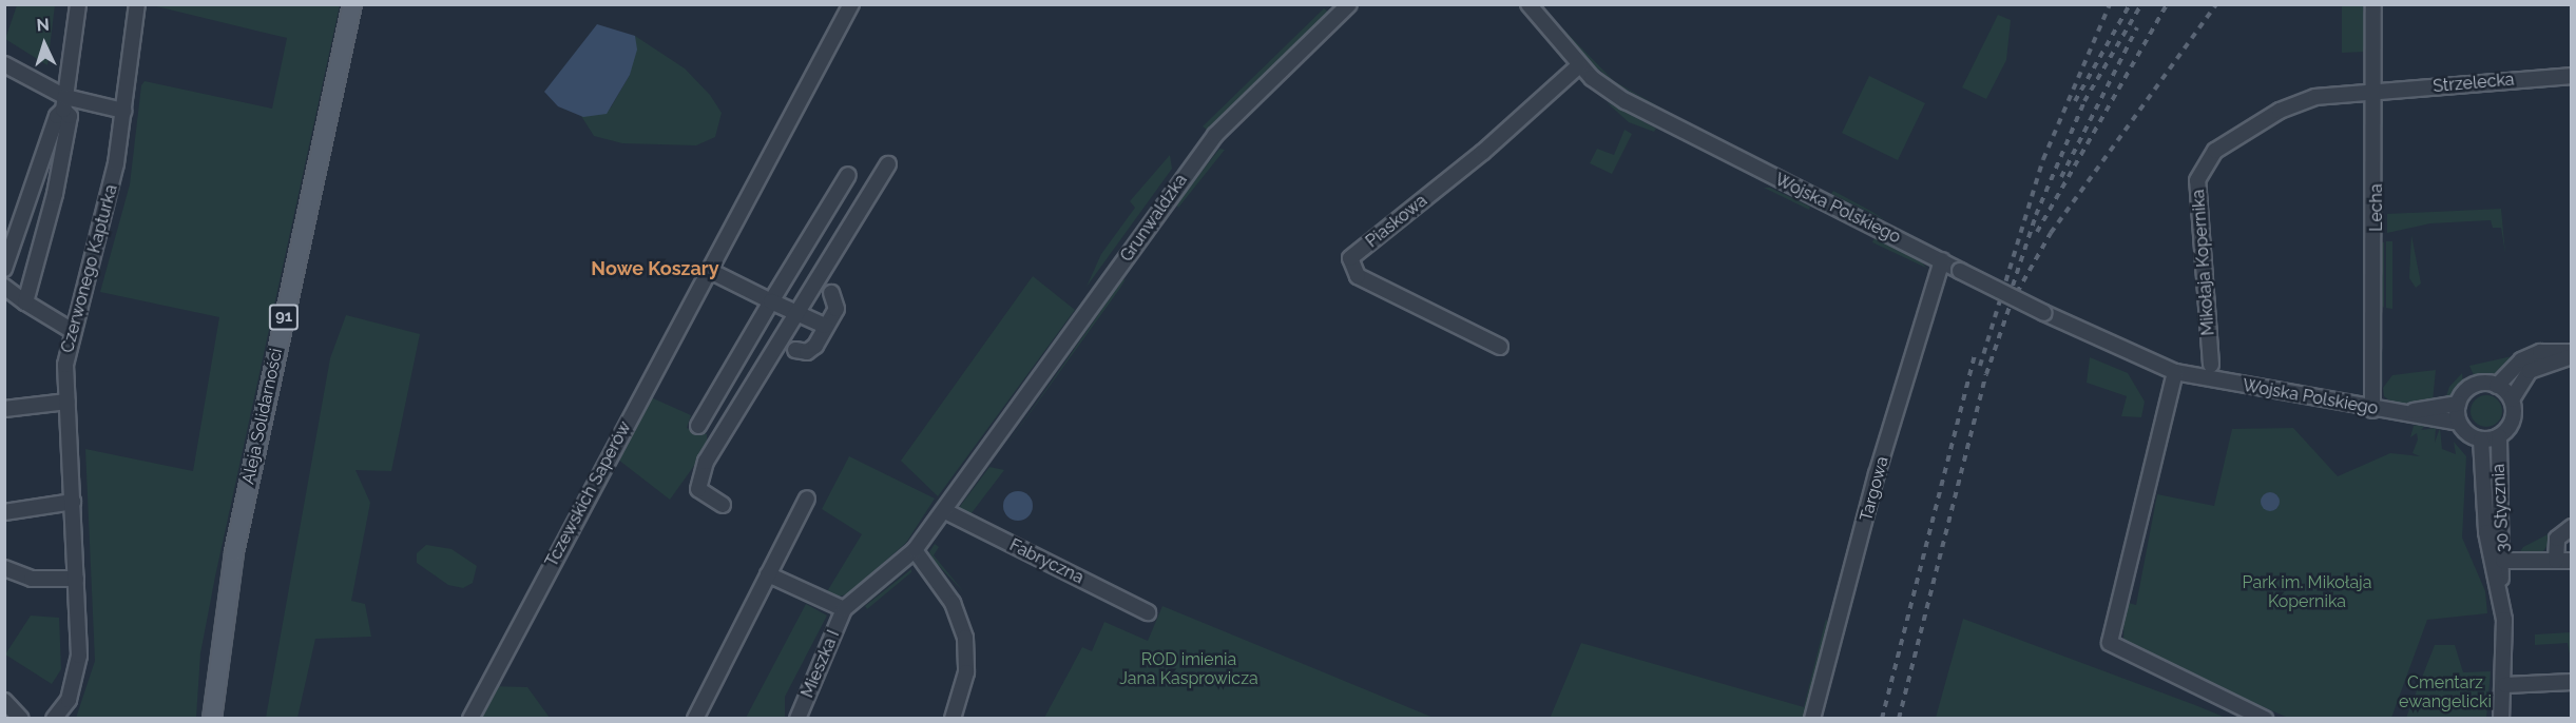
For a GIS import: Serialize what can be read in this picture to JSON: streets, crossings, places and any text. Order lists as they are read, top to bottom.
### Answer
{
  "streets": {
    "main road": ["91", "Aleja Solidarności"],
    "street": [
      "Strzelecka",
      "Lecha",
      "Wojska Polskiego",
      "Grunwaldzka",
      "Piaskowa",
      "Mikołaja Kopernika",
      "Czerwonego Kapturka",
      "Targowa",
      "Tczewskich Saperów",
      "30 Stycznia",
      "Fabryczna",
      "Mieszka I"
    ]
  },
  "crossings": [
    ["Strzelecka", "Lecha"],
    ["Strzelecka", "Mikołaja Kopernika"],
    ["Lecha", "Wojska Polskiego"],
    ["Lecha", "Mikołaja Kopernika"],
    ["Wojska Polskiego", "Piaskowa"],
    ["Wojska Polskiego", "Targowa"],
    ["Wojska Polskiego", "30 Stycznia"],
    ["Grunwaldzka", "Fabryczna"]
  ],
  "districts": ["Nowe Koszary"],
  "parks": ["Park im. Mikołaja Kopernika", "ROD imienia Jana Kasprowicza", "Cmentarz ewangelicki"],
  "north": "top"
}
